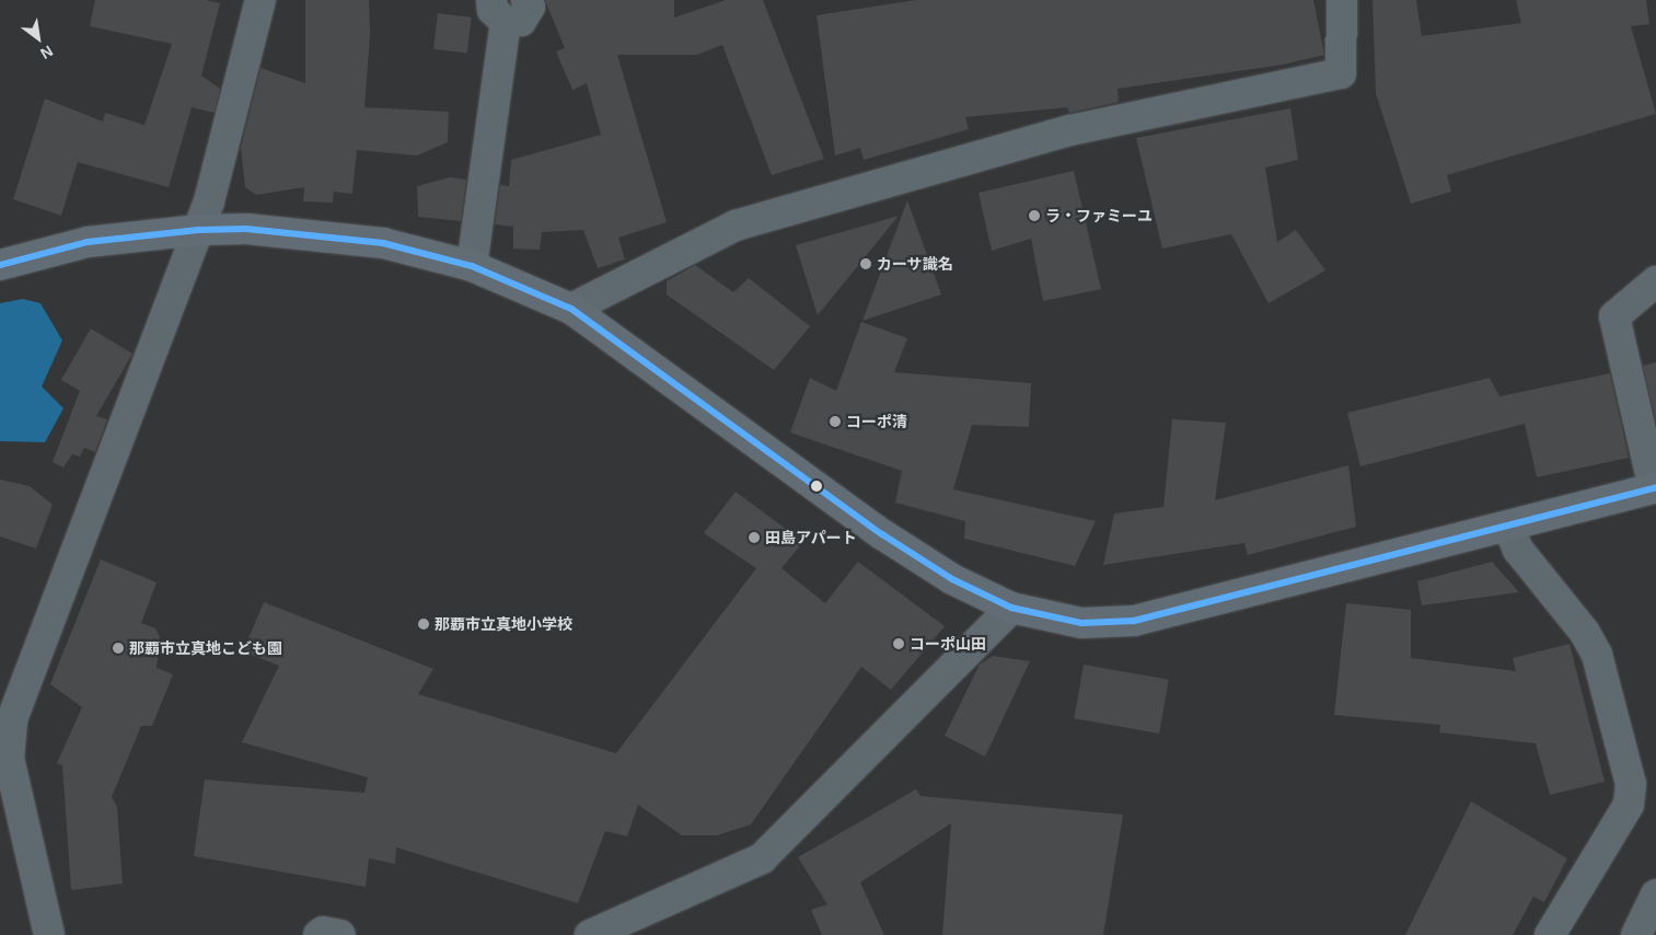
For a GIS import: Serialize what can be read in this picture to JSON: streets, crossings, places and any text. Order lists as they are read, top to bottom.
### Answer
{
  "places": [
    "ラ・ファミーユ",
    "カーサ識名",
    "コーポ清",
    "田島アパート",
    "那覇市立真地小学校",
    "コーポ山田",
    "那覇市立真地こども園"
  ],
  "north": "bottom right"
}
